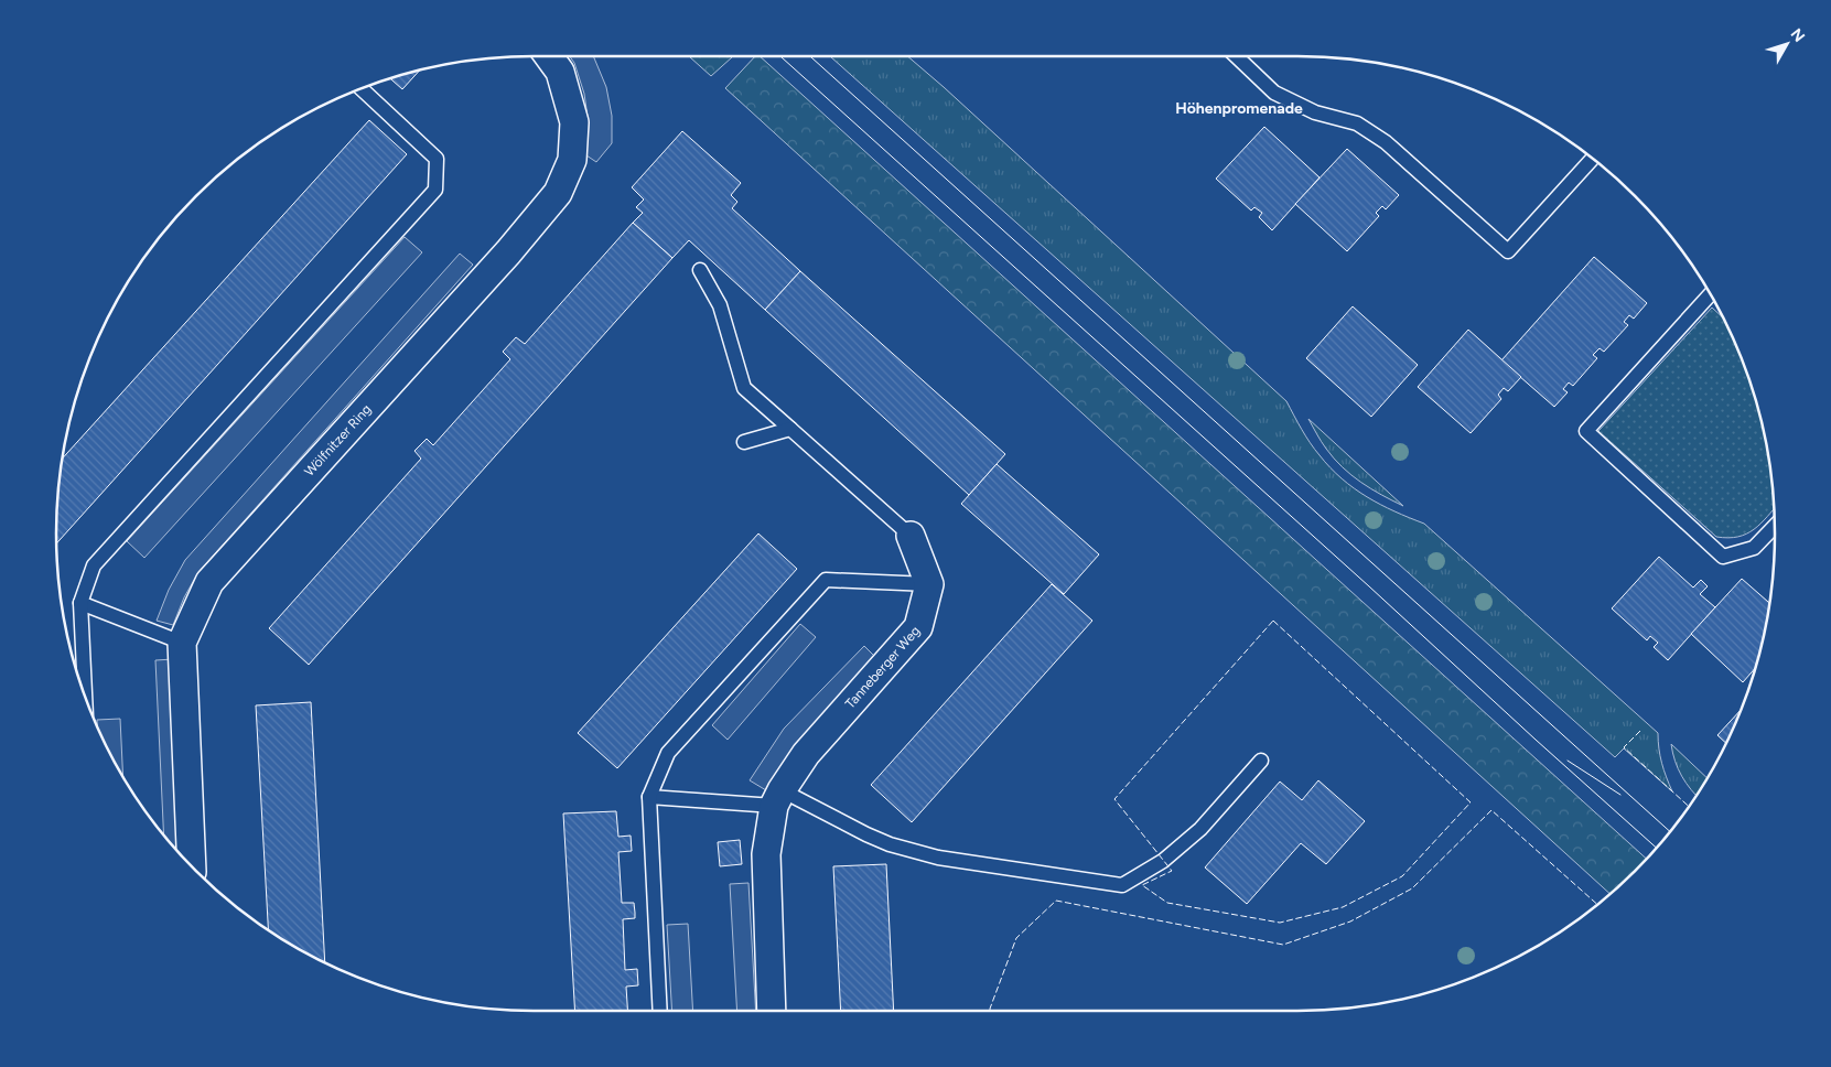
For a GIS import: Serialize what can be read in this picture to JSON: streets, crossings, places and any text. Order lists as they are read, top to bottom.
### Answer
{
  "streets": {
    "street": ["Wölfnitzer Ring", "Tanneberger Weg"]
  },
  "districts": ["Höhenpromenade"],
  "north": "top right"
}
